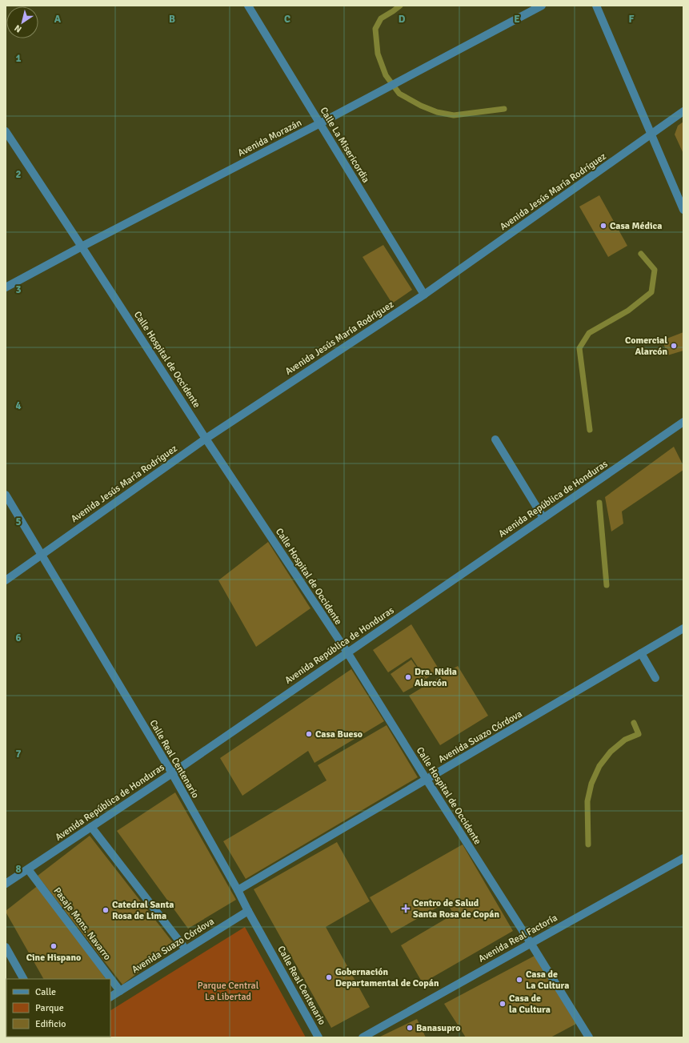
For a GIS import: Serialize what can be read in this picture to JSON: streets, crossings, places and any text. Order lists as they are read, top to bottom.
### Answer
{
  "streets": {
    "street": [
      "Avenida Morazán",
      "Calle La Misericordia",
      "Avenida Jesús María Rodríguez",
      "Calle Hospital de Occidente",
      "Avenida República de Honduras",
      "Avenida Suazo Córdova",
      "Calle Real Centenario",
      "Pasaje Mons. Navarro",
      "Avenida Real Factoría"
    ]
  },
  "crossings": [
    ["Avenida Morazán", "Calle La Misericordia"],
    ["Avenida Morazán", "Calle Hospital de Occidente"],
    ["Calle La Misericordia", "Avenida Jesús María Rodríguez"],
    ["Avenida Jesús María Rodríguez", "Calle Hospital de Occidente"],
    ["Avenida Jesús María Rodríguez", "Calle Real Centenario"],
    ["Calle Hospital de Occidente", "Avenida República de Honduras"],
    ["Calle Hospital de Occidente", "Avenida Suazo Córdova"],
    ["Calle Hospital de Occidente", "Avenida Real Factoría"],
    ["Avenida República de Honduras", "Calle Real Centenario"],
    ["Avenida República de Honduras", "Pasaje Mons. Navarro"],
    ["Avenida Suazo Córdova", "Calle Real Centenario"],
    ["Avenida Suazo Córdova", "Pasaje Mons. Navarro"]
  ],
  "parks": ["Parque Central La Libertad"],
  "places": {
    "other": [
      "Casa Médica",
      "Comercial Alarcón",
      "Dra. Nidia Alarcón",
      "Casa Bueso",
      "Catedral Santa Rosa de Lima",
      "Cine Hispano",
      "Gobernación Departamental de Copán",
      "Casa de La Cultura",
      "Casa de la Cultura",
      "Banasupro"
    ],
    "health": ["Centro de Salud Santa Rosa de Copán"]
  },
  "legend": ["Calle", "Parque", "Edificio"],
  "north": "bottom left",
  "grid": {
    "columns": [
      "A",
      "B",
      "C",
      "D",
      "E",
      "F"
    ],
    "rows": [
      "1",
      "2",
      "3",
      "4",
      "5",
      "6",
      "7",
      "8"
    ]
  }
}
